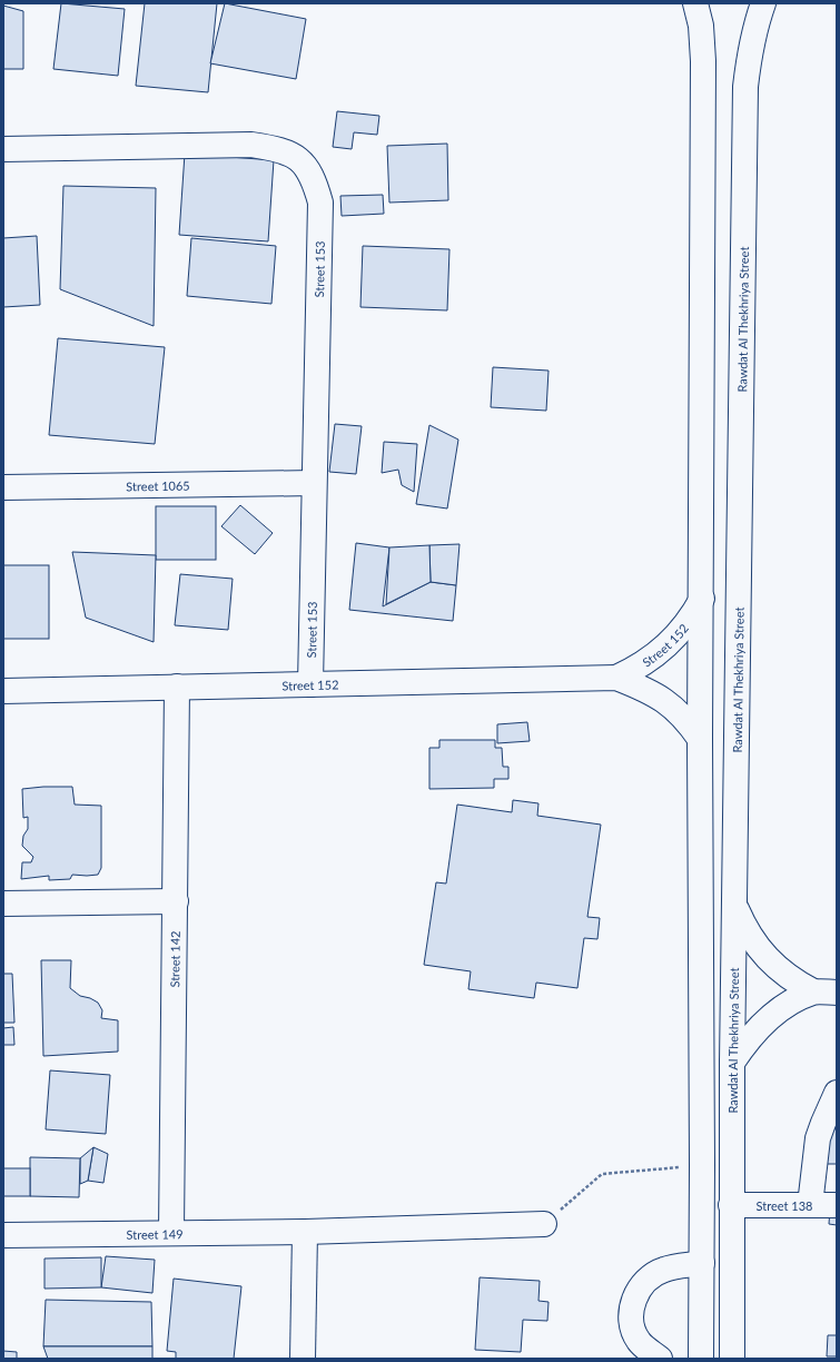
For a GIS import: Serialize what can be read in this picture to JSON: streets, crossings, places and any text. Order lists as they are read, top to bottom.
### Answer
{
  "streets": {
    "street": [
      "Street 153",
      "Rawdat Al Thekhriya Street",
      "Street 1065",
      "Street 152",
      "Street 142",
      "Street 138",
      "Street 149"
    ]
  },
  "crossings": [
    ["Street 153", "Street 1065"],
    ["Street 153", "Street 152"],
    ["Rawdat Al Thekhriya Street", "Street 138"],
    ["Street 152", "Street 142"],
    ["Street 142", "Street 149"]
  ]
}
